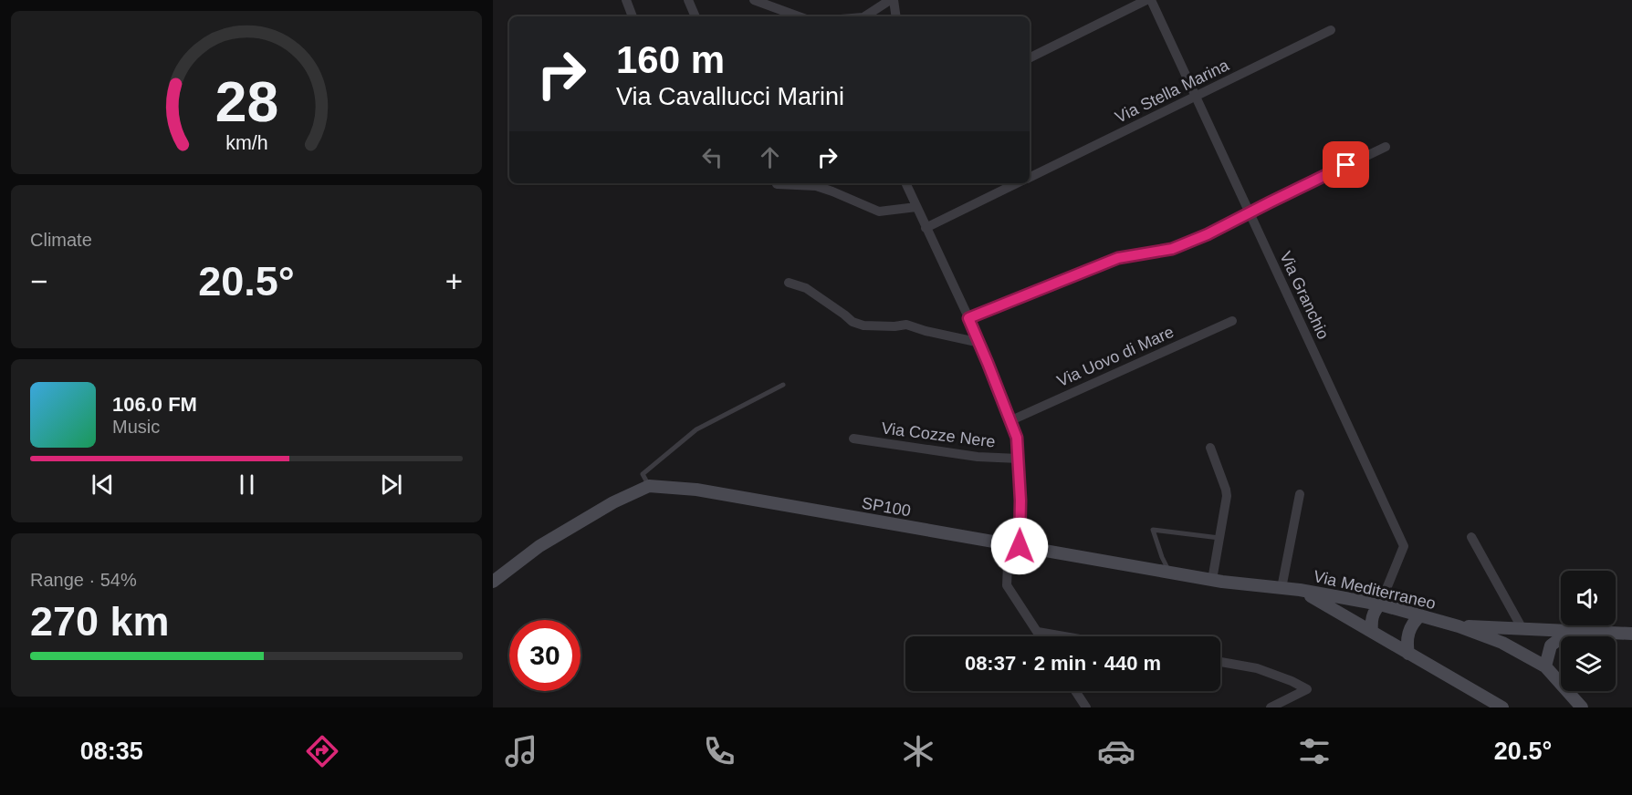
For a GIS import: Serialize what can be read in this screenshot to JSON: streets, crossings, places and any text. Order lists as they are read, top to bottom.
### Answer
{
  "streets": {
    "main road": ["SP100", "Via Mediterraneo"],
    "street": [
      "Via Stella Marina",
      "Via Granchio",
      "Via Uovo di Mare",
      "Via Cozze Nere"
    ]
  },
  "crossings": [
    ["Via Stella Marina", "Via Granchio"],
    ["Via Granchio", "Via Mediterraneo"],
    ["SP100", "Via Mediterraneo"]
  ],
  "page": {
    "turn": ["160 m", "Via Cavallucci Marini"],
    "tile": [
      "Climate",
      ["Range · 54%", "270 km"]
    ],
    "heat": ["−", "20.5°", "+"],
    "song": ["106.0 FM", "Music"],
    "limit": "30",
    "trip": "08:37 · 2 min · 440 m",
    "tabs": ["08:35", "20.5°"],
    "gauge": ["28", "km/h"]
  }
}
